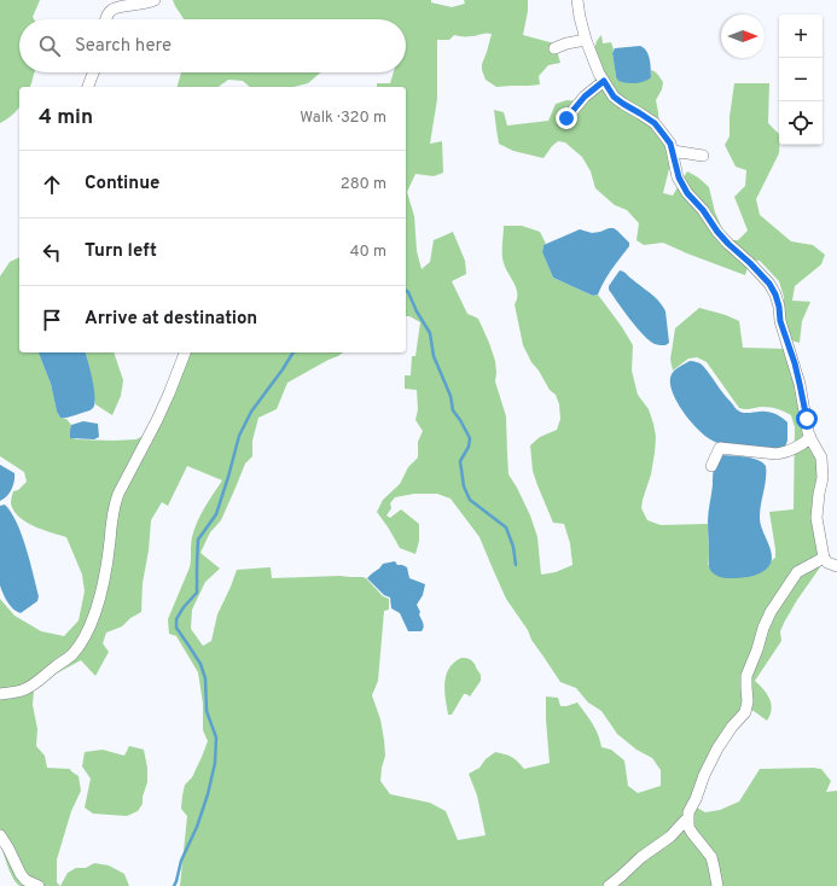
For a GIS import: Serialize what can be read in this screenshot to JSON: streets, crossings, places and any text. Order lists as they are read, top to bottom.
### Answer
{
  "north": "right",
  "page": {
    "map_buttons": ["+", "−"],
    "search": "Search here",
    "heading": ["4 min", "Walk · 320 m"],
    "list": [
      ["Continue", "280 m"],
      ["Turn left", "40 m"],
      "Arrive at destination"
    ]
  }
}
